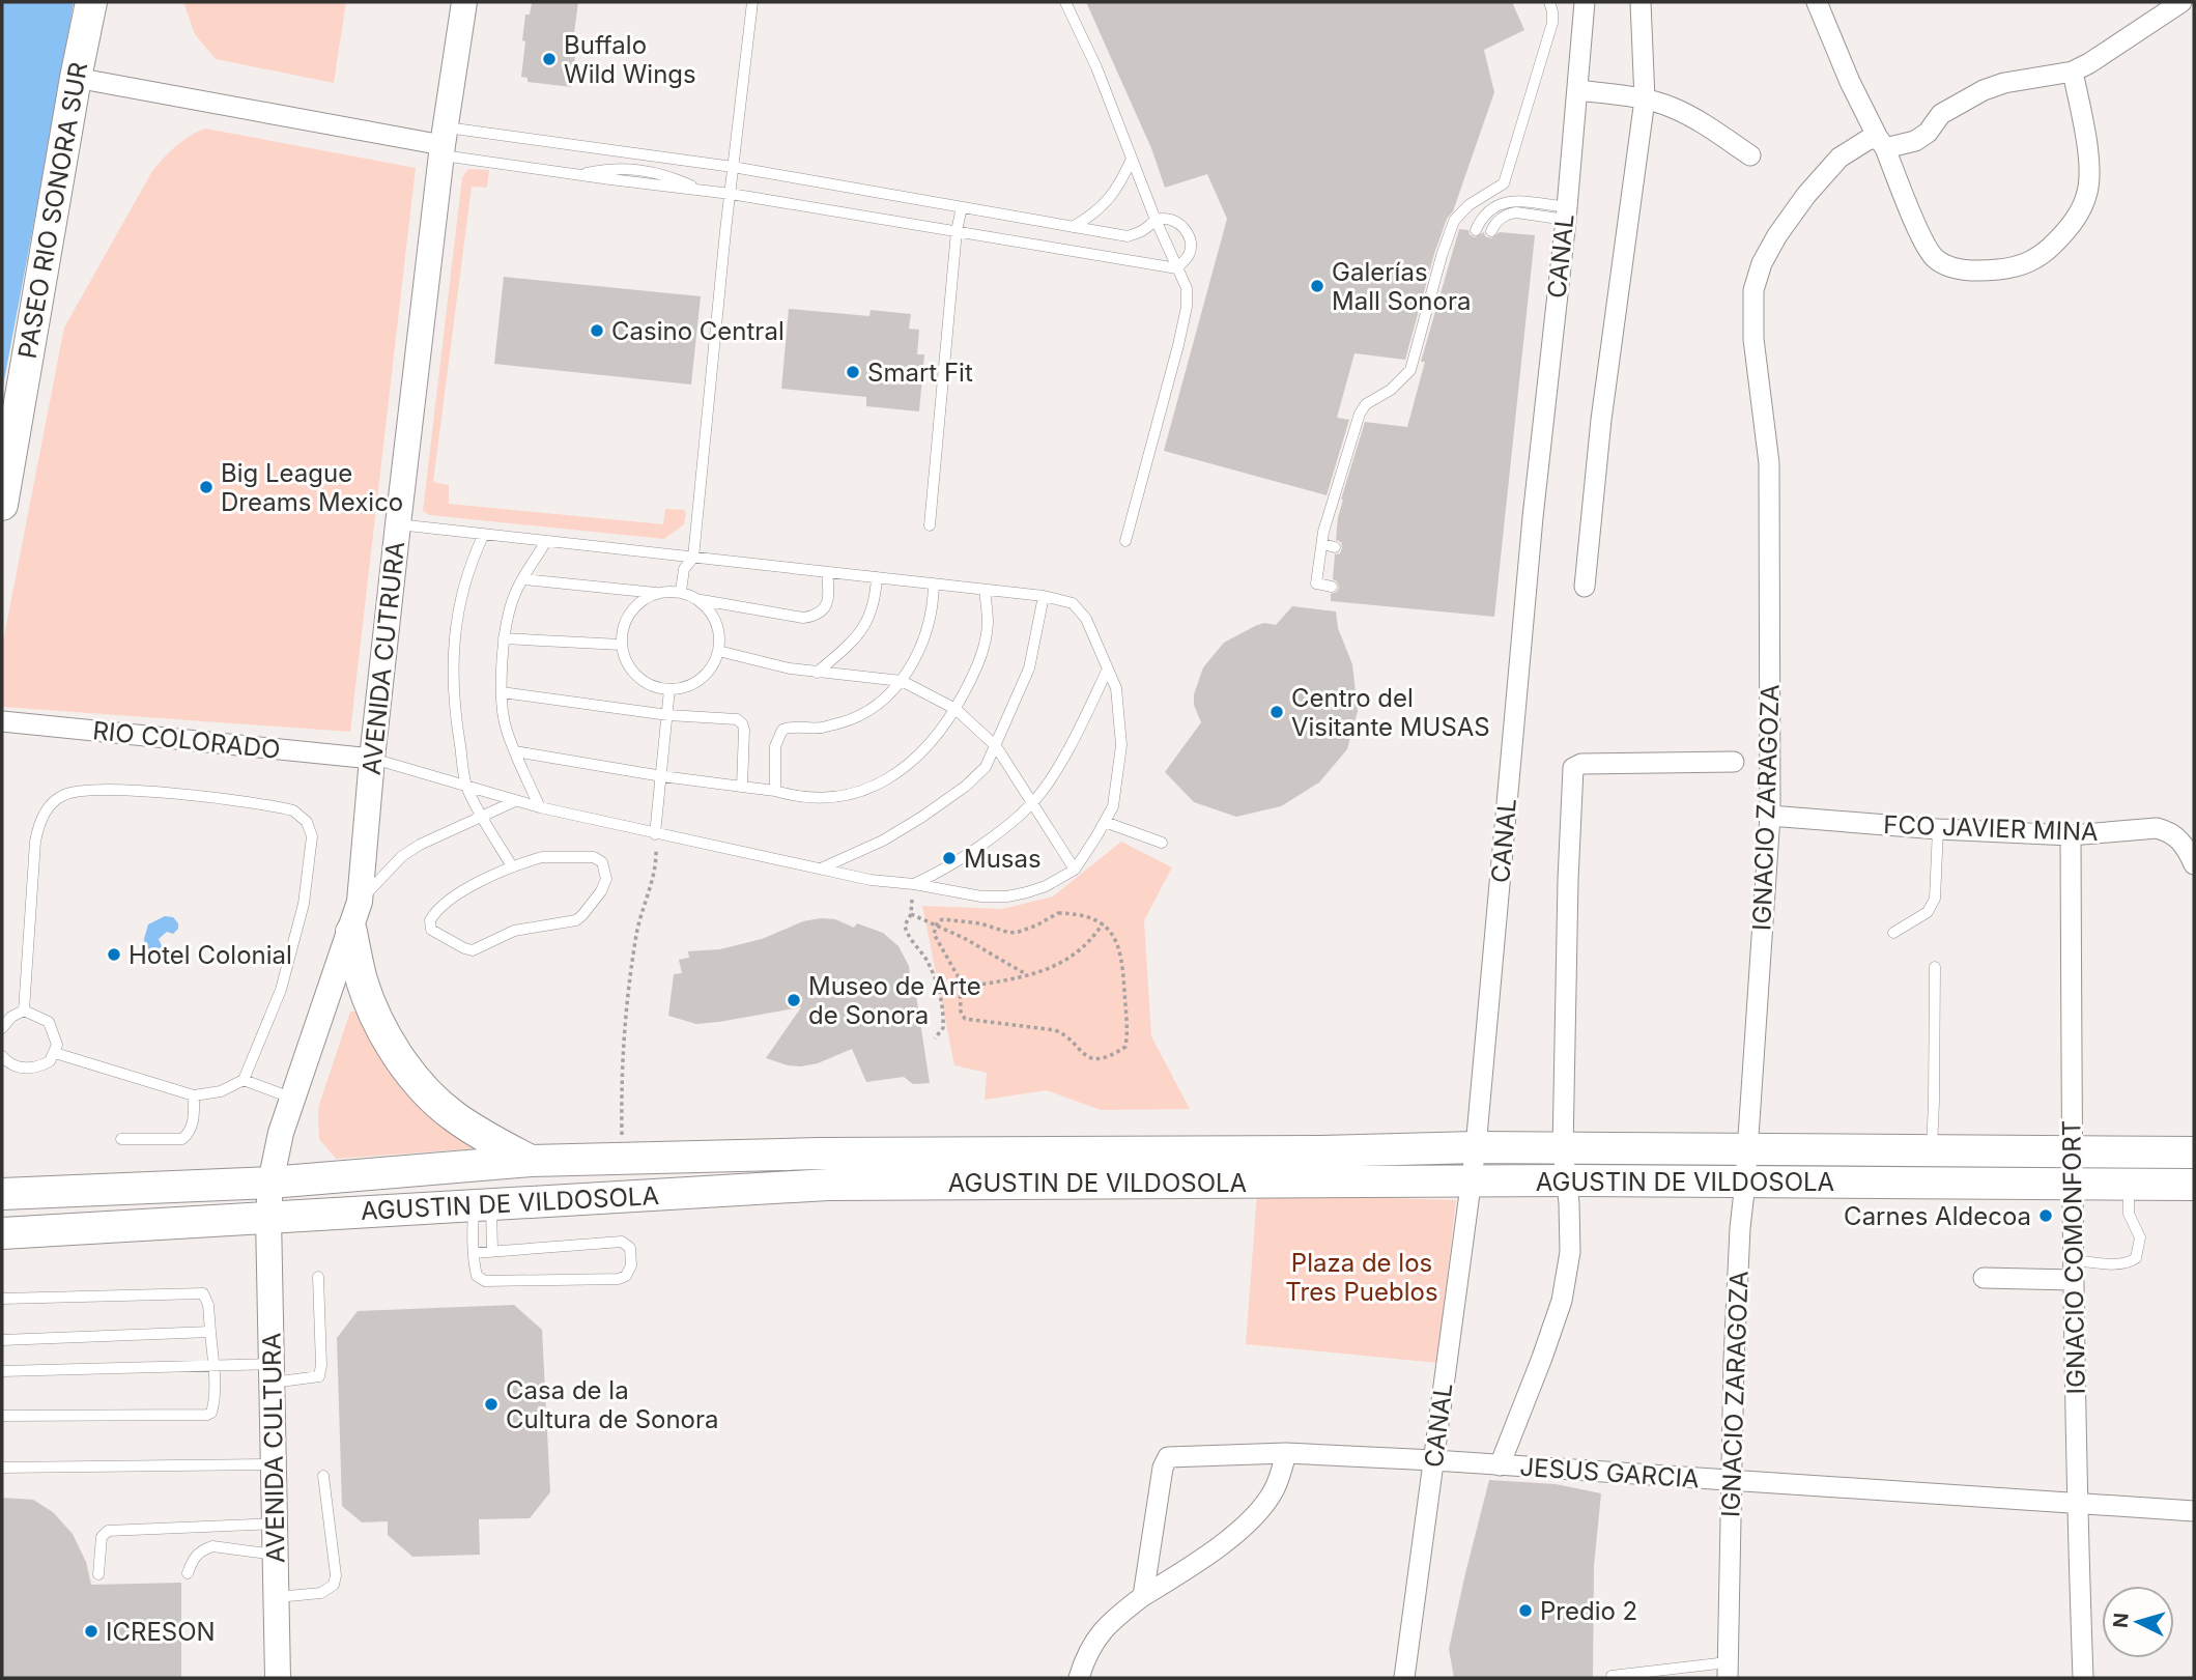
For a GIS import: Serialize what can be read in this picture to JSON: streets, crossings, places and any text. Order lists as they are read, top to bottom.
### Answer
{
  "streets": {
    "main road": ["PASEO RIO SONORA SUR", "AGUSTIN DE VILDOSOLA"],
    "street": [
      "CANAL",
      "AVENIDA CUTRURA",
      "RIO COLORADO",
      "IGNACIO ZARAGOZA",
      "FCO JAVIER MINA",
      "IGNACIO COMONFORT",
      "AVENIDA CULTURA",
      "JESUS GARCIA"
    ]
  },
  "crossings": [
    ["CANAL", "AGUSTIN DE VILDOSOLA"],
    ["CANAL", "JESUS GARCIA"],
    ["AVENIDA CUTRURA", "RIO COLORADO"],
    ["AVENIDA CUTRURA", "AGUSTIN DE VILDOSOLA"],
    ["AVENIDA CUTRURA", "AVENIDA CULTURA"],
    ["IGNACIO ZARAGOZA", "FCO JAVIER MINA"],
    ["IGNACIO ZARAGOZA", "AGUSTIN DE VILDOSOLA"],
    ["IGNACIO ZARAGOZA", "JESUS GARCIA"],
    ["FCO JAVIER MINA", "IGNACIO COMONFORT"],
    ["AGUSTIN DE VILDOSOLA", "IGNACIO COMONFORT"],
    ["AGUSTIN DE VILDOSOLA", "AVENIDA CULTURA"],
    ["IGNACIO COMONFORT", "JESUS GARCIA"]
  ],
  "parks": ["Plaza de los Tres Pueblos"],
  "places": [
    "Buffalo Wild Wings",
    "Galerías Mall Sonora",
    "Casino Central",
    "Smart Fit",
    "Big League Dreams Mexico",
    "Centro del Visitante MUSAS",
    "Musas",
    "Hotel Colonial",
    "Museo de Arte de Sonora",
    "Carnes Aldecoa",
    "Casa de la Cultura de Sonora",
    "Predio 2",
    "ICRESON"
  ],
  "north": "left"
}
